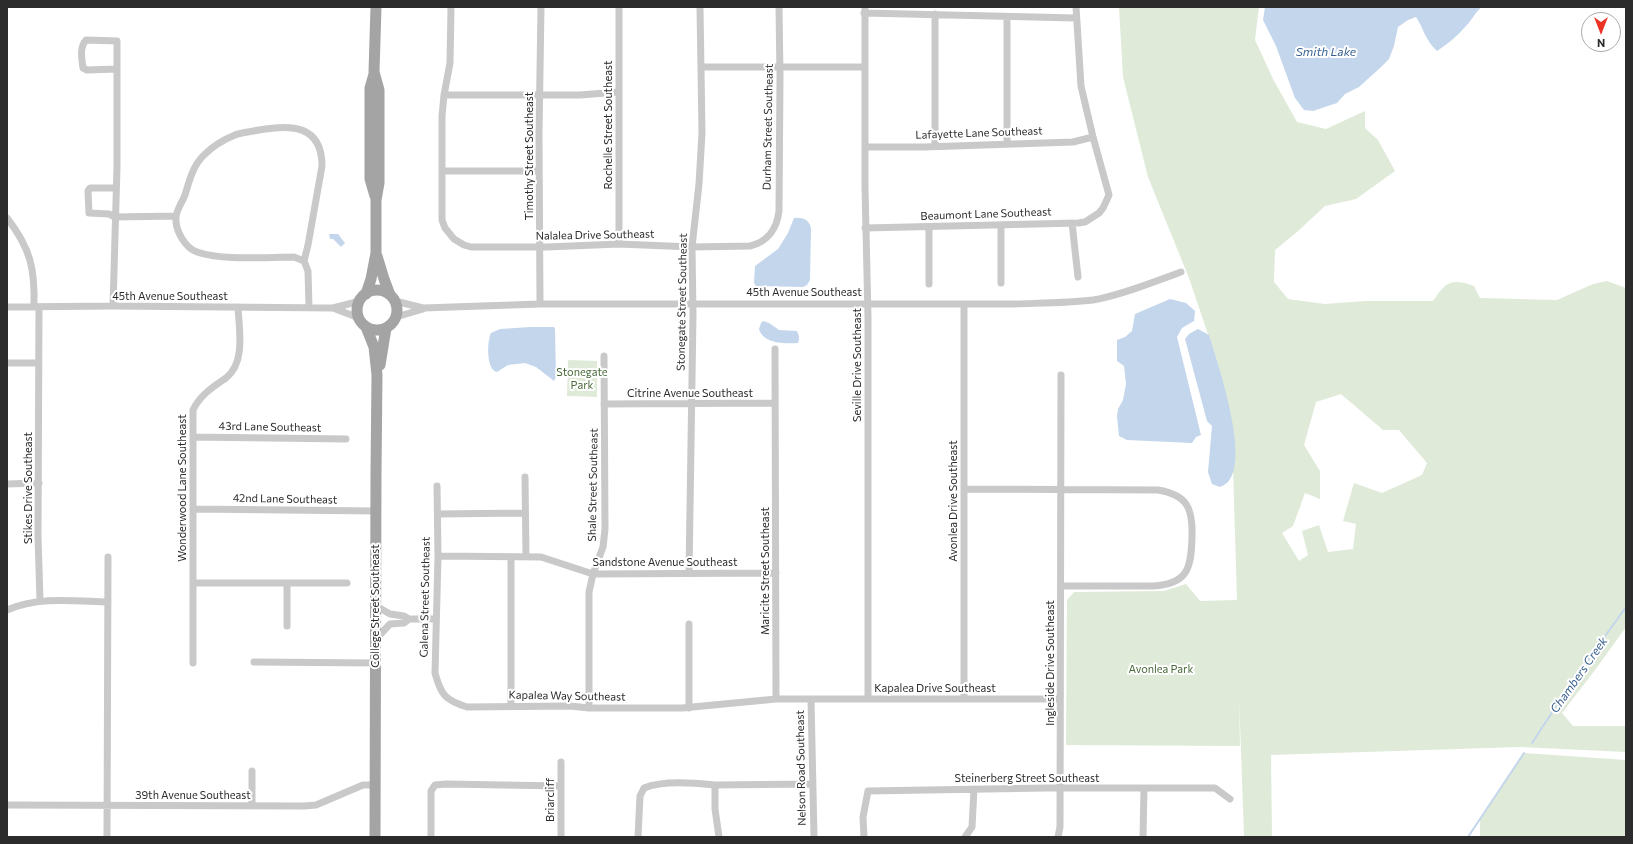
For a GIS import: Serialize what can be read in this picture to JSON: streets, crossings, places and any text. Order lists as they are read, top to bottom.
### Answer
{
  "streets": {
    "main road": ["College Street Southeast"],
    "street": [
      "Rochelle Street Southeast",
      "Durham Street Southeast",
      "Lafayette Lane Southeast",
      "Timothy Street Southeast",
      "Beaumont Lane Southeast",
      "Nalalea Drive Southeast",
      "45th Avenue Southeast",
      "Stonegate Street Southeast",
      "Seville Drive Southeast",
      "Citrine Avenue Southeast",
      "43rd Lane Southeast",
      "Shale Street Southeast",
      "Stikes Drive Southeast",
      "Wonderwood Lane Southeast",
      "42nd Lane Southeast",
      "Avonlea Drive Southeast",
      "Sandstone Avenue Southeast",
      "Maricite Street Southeast",
      "Galena Street Southeast",
      "Ingleside Drive Southeast",
      "Kapalea Drive Southeast",
      "Kapalea Way Southeast",
      "Nelson Road Southeast",
      "Steinerberg Street Southeast",
      "39th Avenue Southeast",
      "Briarcliff"
    ]
  },
  "crossings": [
    ["Rochelle Street Southeast", "Nalalea Drive Southeast"],
    ["Durham Street Southeast", "Nalalea Drive Southeast"],
    ["Lafayette Lane Southeast", "Beaumont Lane Southeast"],
    ["Lafayette Lane Southeast", "Seville Drive Southeast"],
    ["Timothy Street Southeast", "Nalalea Drive Southeast"],
    ["Timothy Street Southeast", "45th Avenue Southeast"],
    ["Beaumont Lane Southeast", "Seville Drive Southeast"],
    ["Nalalea Drive Southeast", "Stonegate Street Southeast"],
    ["45th Avenue Southeast", "Stonegate Street Southeast"],
    ["45th Avenue Southeast", "Seville Drive Southeast"],
    ["45th Avenue Southeast", "Stikes Drive Southeast"],
    ["45th Avenue Southeast", "Wonderwood Lane Southeast"],
    ["45th Avenue Southeast", "Avonlea Drive Southeast"],
    ["45th Avenue Southeast", "College Street Southeast"],
    ["Stonegate Street Southeast", "Citrine Avenue Southeast"],
    ["Stonegate Street Southeast", "Sandstone Avenue Southeast"],
    ["Seville Drive Southeast", "Kapalea Drive Southeast"],
    ["Citrine Avenue Southeast", "Shale Street Southeast"],
    ["Citrine Avenue Southeast", "Maricite Street Southeast"],
    ["43rd Lane Southeast", "Wonderwood Lane Southeast"],
    ["Shale Street Southeast", "Sandstone Avenue Southeast"],
    ["Shale Street Southeast", "Kapalea Way Southeast"],
    ["Wonderwood Lane Southeast", "42nd Lane Southeast"],
    ["42nd Lane Southeast", "College Street Southeast"],
    ["Avonlea Drive Southeast", "Kapalea Drive Southeast"],
    ["Sandstone Avenue Southeast", "Maricite Street Southeast"],
    ["Sandstone Avenue Southeast", "Galena Street Southeast"],
    ["Maricite Street Southeast", "Kapalea Drive Southeast"],
    ["Galena Street Southeast", "Kapalea Way Southeast"],
    ["College Street Southeast", "39th Avenue Southeast"],
    ["Ingleside Drive Southeast", "Kapalea Drive Southeast"],
    ["Ingleside Drive Southeast", "Steinerberg Street Southeast"],
    ["Kapalea Drive Southeast", "Nelson Road Southeast"]
  ],
  "water": ["Smith Lake", "Chambers Creek"],
  "parks": ["Stonegate Park", "Avonlea Park"],
  "north": "bottom"
}
